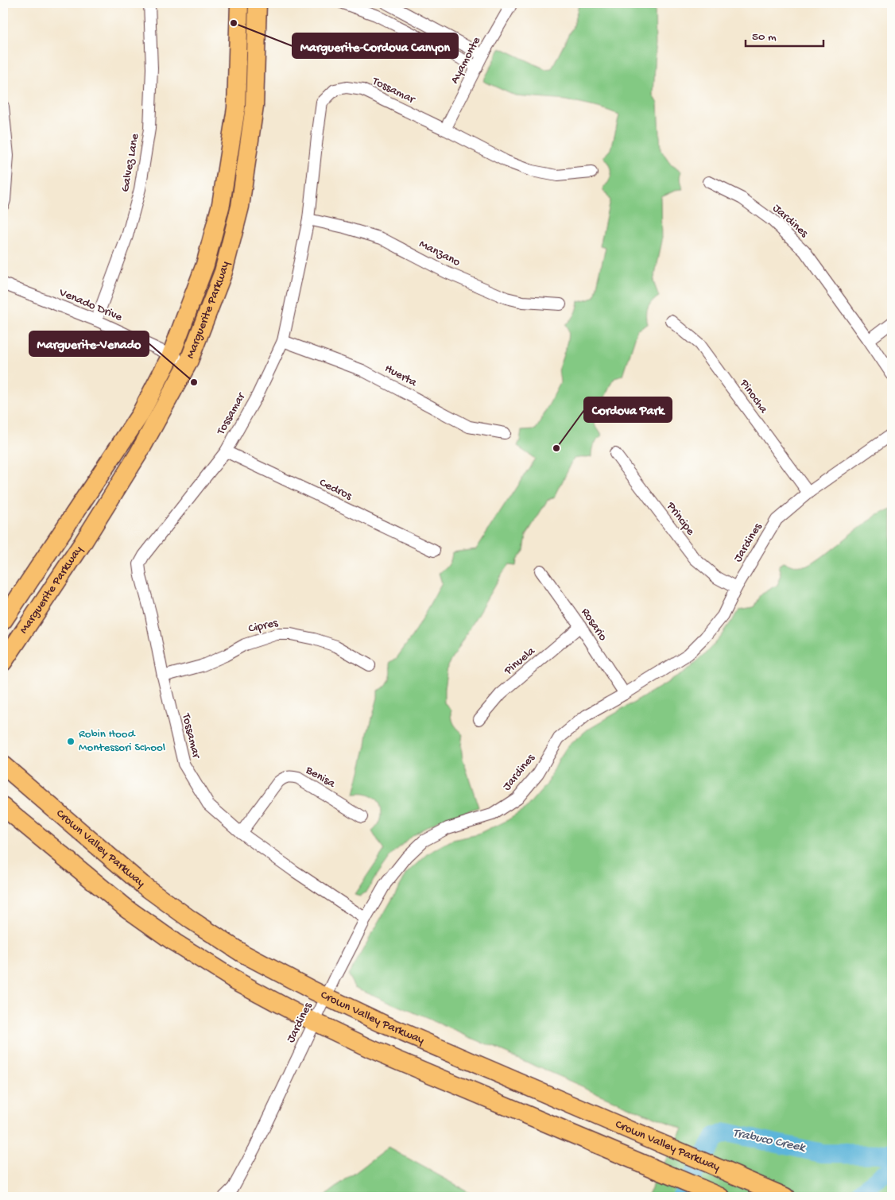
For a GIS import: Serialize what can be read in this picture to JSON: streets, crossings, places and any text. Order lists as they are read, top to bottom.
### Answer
{
  "streets": {
    "main road": ["Marguerite Parkway", "Crown Valley Parkway"],
    "street": [
      "Ayamonte",
      "Tossamar",
      "Galvez Lane",
      "Jardines",
      "Manzano",
      "Venado Drive",
      "Huerta",
      "Pinocha",
      "Cedros",
      "Principe",
      "Rosario",
      "Cipres",
      "Pinuela",
      "Benisa"
    ]
  },
  "crossings": [
    ["Ayamonte", "Tossamar"],
    ["Tossamar", "Jardines"],
    ["Tossamar", "Manzano"],
    ["Tossamar", "Huerta"],
    ["Tossamar", "Cedros"],
    ["Tossamar", "Cipres"],
    ["Tossamar", "Benisa"],
    ["Galvez Lane", "Venado Drive"],
    ["Jardines", "Pinocha"],
    ["Jardines", "Principe"],
    ["Jardines", "Rosario"],
    ["Jardines", "Crown Valley Parkway"],
    ["Venado Drive", "Marguerite Parkway"],
    ["Rosario", "Pinuela"]
  ],
  "water": ["Trabuco Creek"],
  "places": [
    "Marguerite-Cordova Canyon",
    "Marguerite-Venado",
    "Cordova Park",
    "Robin Hood Montessori School"
  ],
  "scale_bar": "50 m"
}
